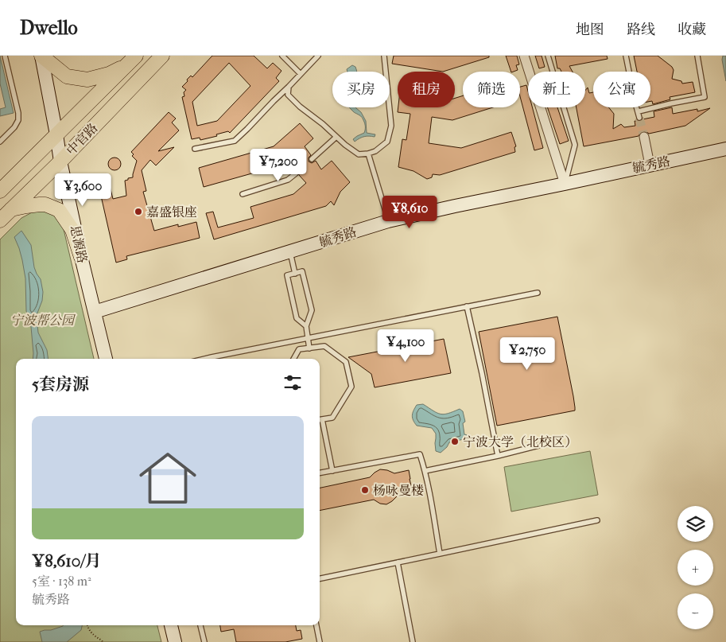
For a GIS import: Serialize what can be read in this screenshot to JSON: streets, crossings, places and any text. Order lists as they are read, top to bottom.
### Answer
{
  "streets": {
    "main road": ["中官路"],
    "street": ["毓秀路", "思源路"]
  },
  "crossings": [
    ["中官路", "思源路"],
    ["毓秀路", "思源路"]
  ],
  "parks": ["宁波帮公园"],
  "places": ["嘉盛银座", "宁波大学（北校区）", "杨咏曼楼"],
  "page": {
    "header": "Dwello",
    "nav": ["地图", "路线", "收藏"],
    "chip": [
      "买房",
      "租房",
      "筛选",
      "新上",
      "公寓"
    ],
    "price": [
      "¥7,200",
      "¥3,600",
      "¥8,610",
      "¥4,100",
      "¥2,750"
    ],
    "heading": "5套房源",
    "list": [
      {
        "name": "¥8,610/月",
        "note": "5室 · 138 m² · 毓秀路"
      }
    ],
    "map_buttons": ["+", "−"]
  }
}
